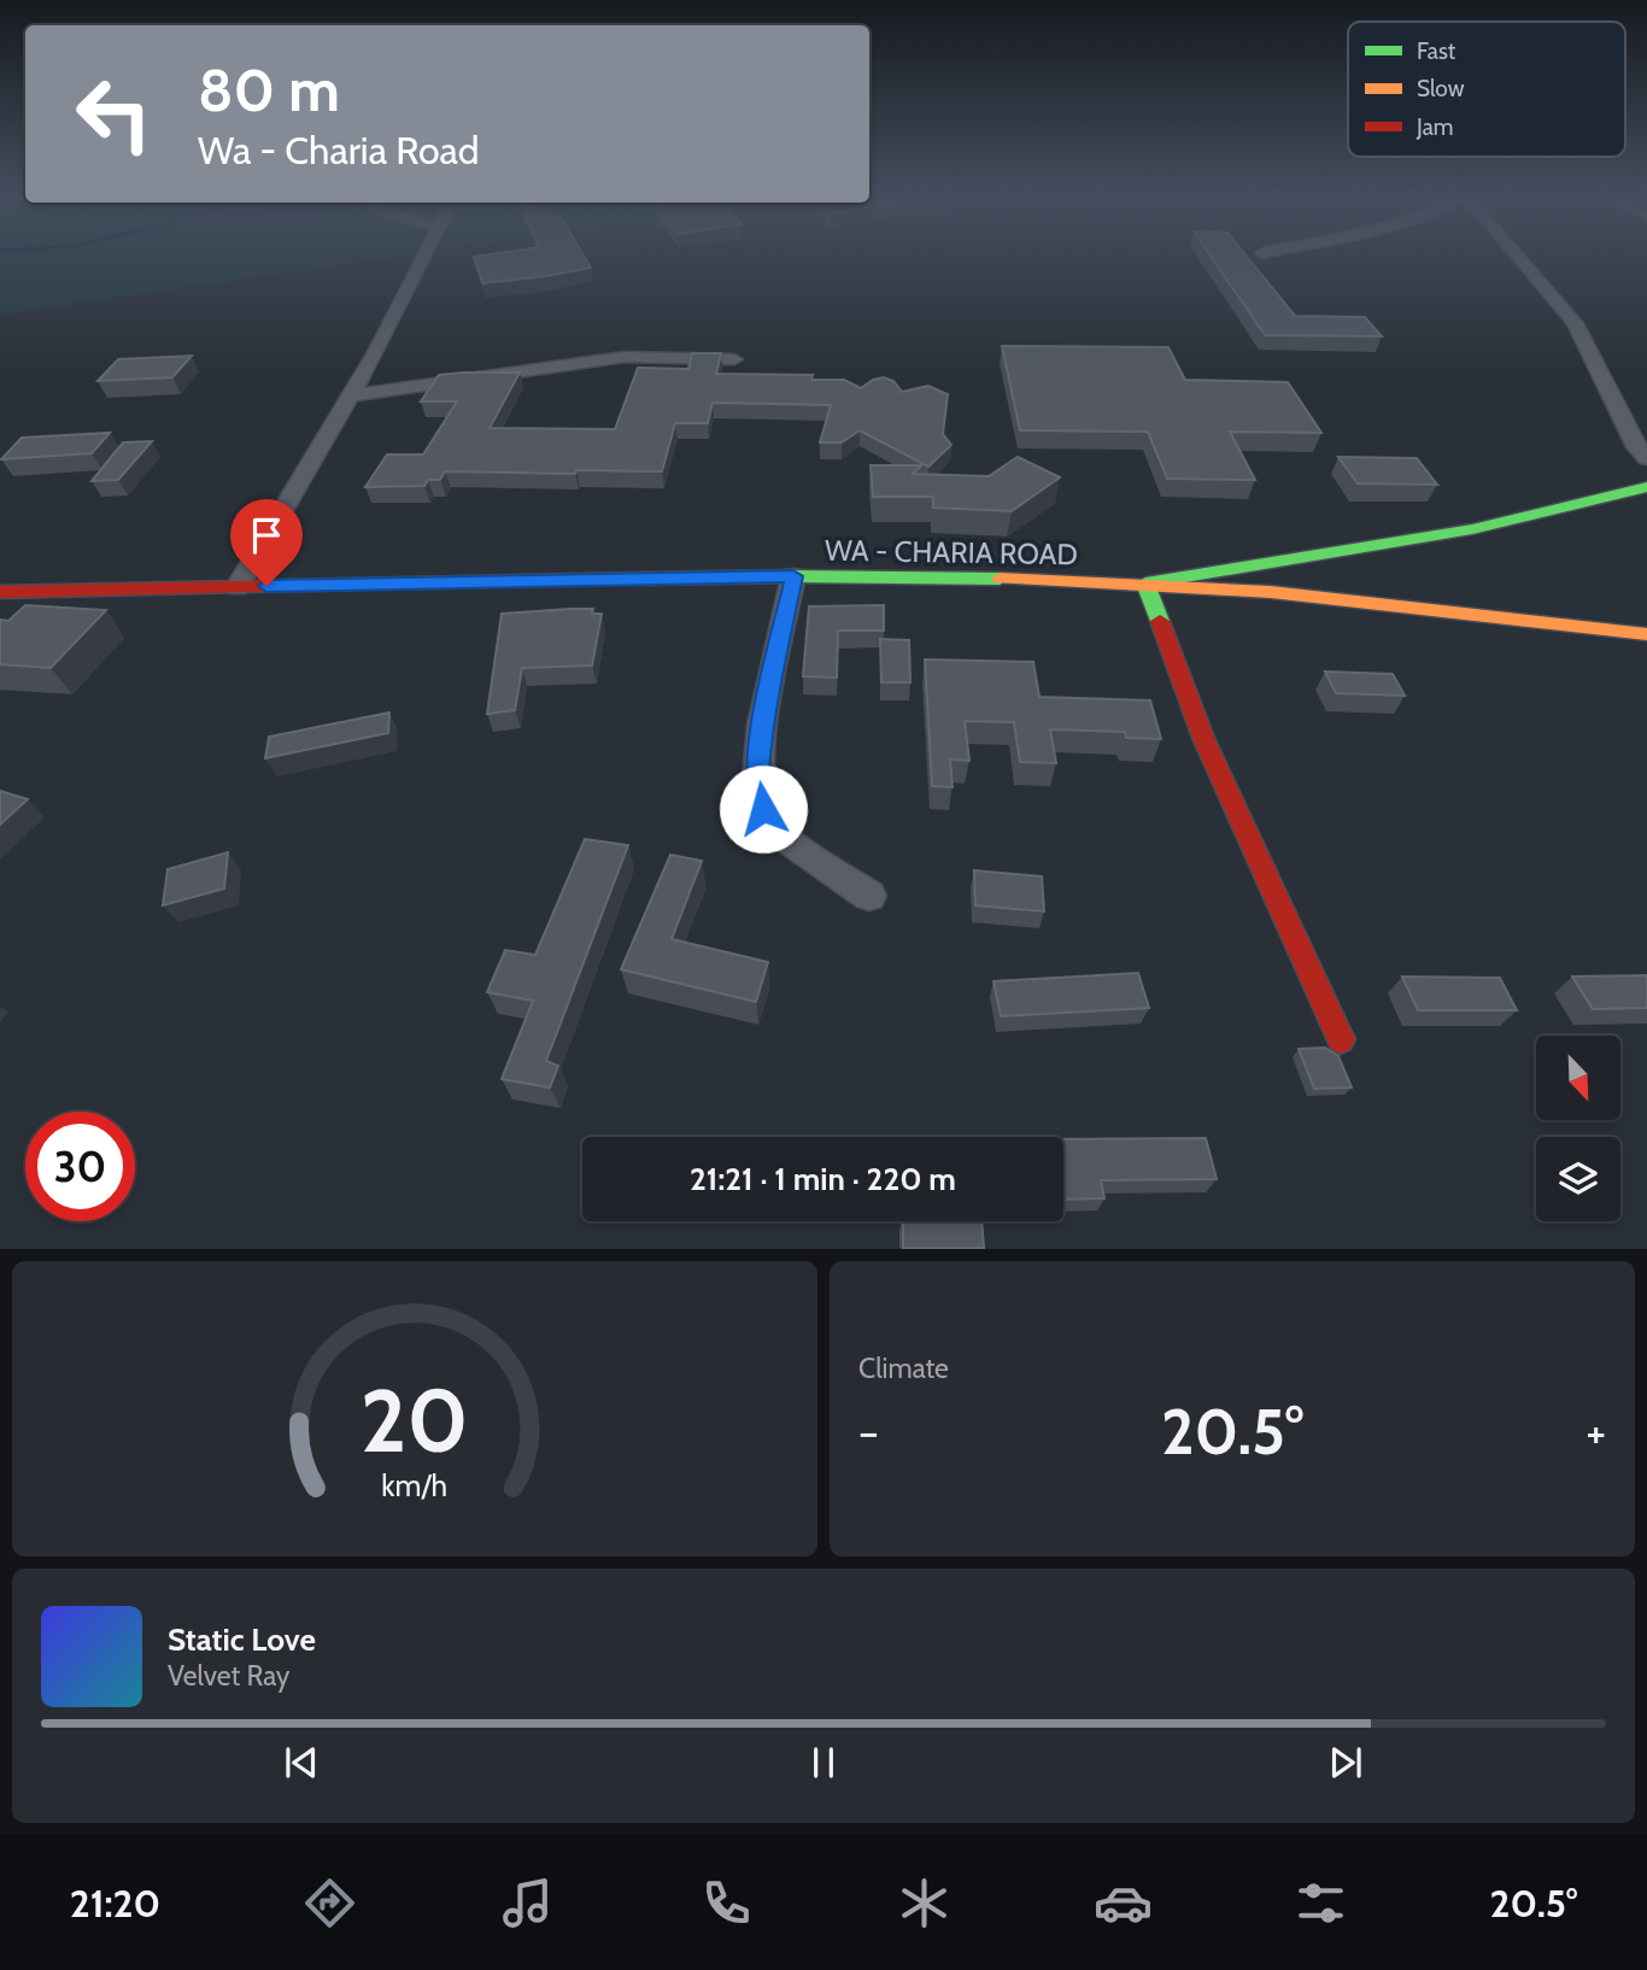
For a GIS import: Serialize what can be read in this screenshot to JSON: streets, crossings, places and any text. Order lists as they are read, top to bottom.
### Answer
{
  "streets": {
    "street": ["WA - CHARIA ROAD"]
  },
  "legend": ["Fast", "Slow", "Jam"],
  "north": "bottom right",
  "page": {
    "turn": ["80 m", "Wa - Charia Road"],
    "limit": "30",
    "trip": "21:21 · 1 min · 220 m",
    "tile": "Climate",
    "heat": ["−", "20.5°", "+"],
    "song": ["Static Love", "Velvet Ray"],
    "tabs": ["21:20", "20.5°"],
    "gauge": ["20", "km/h"]
  }
}
